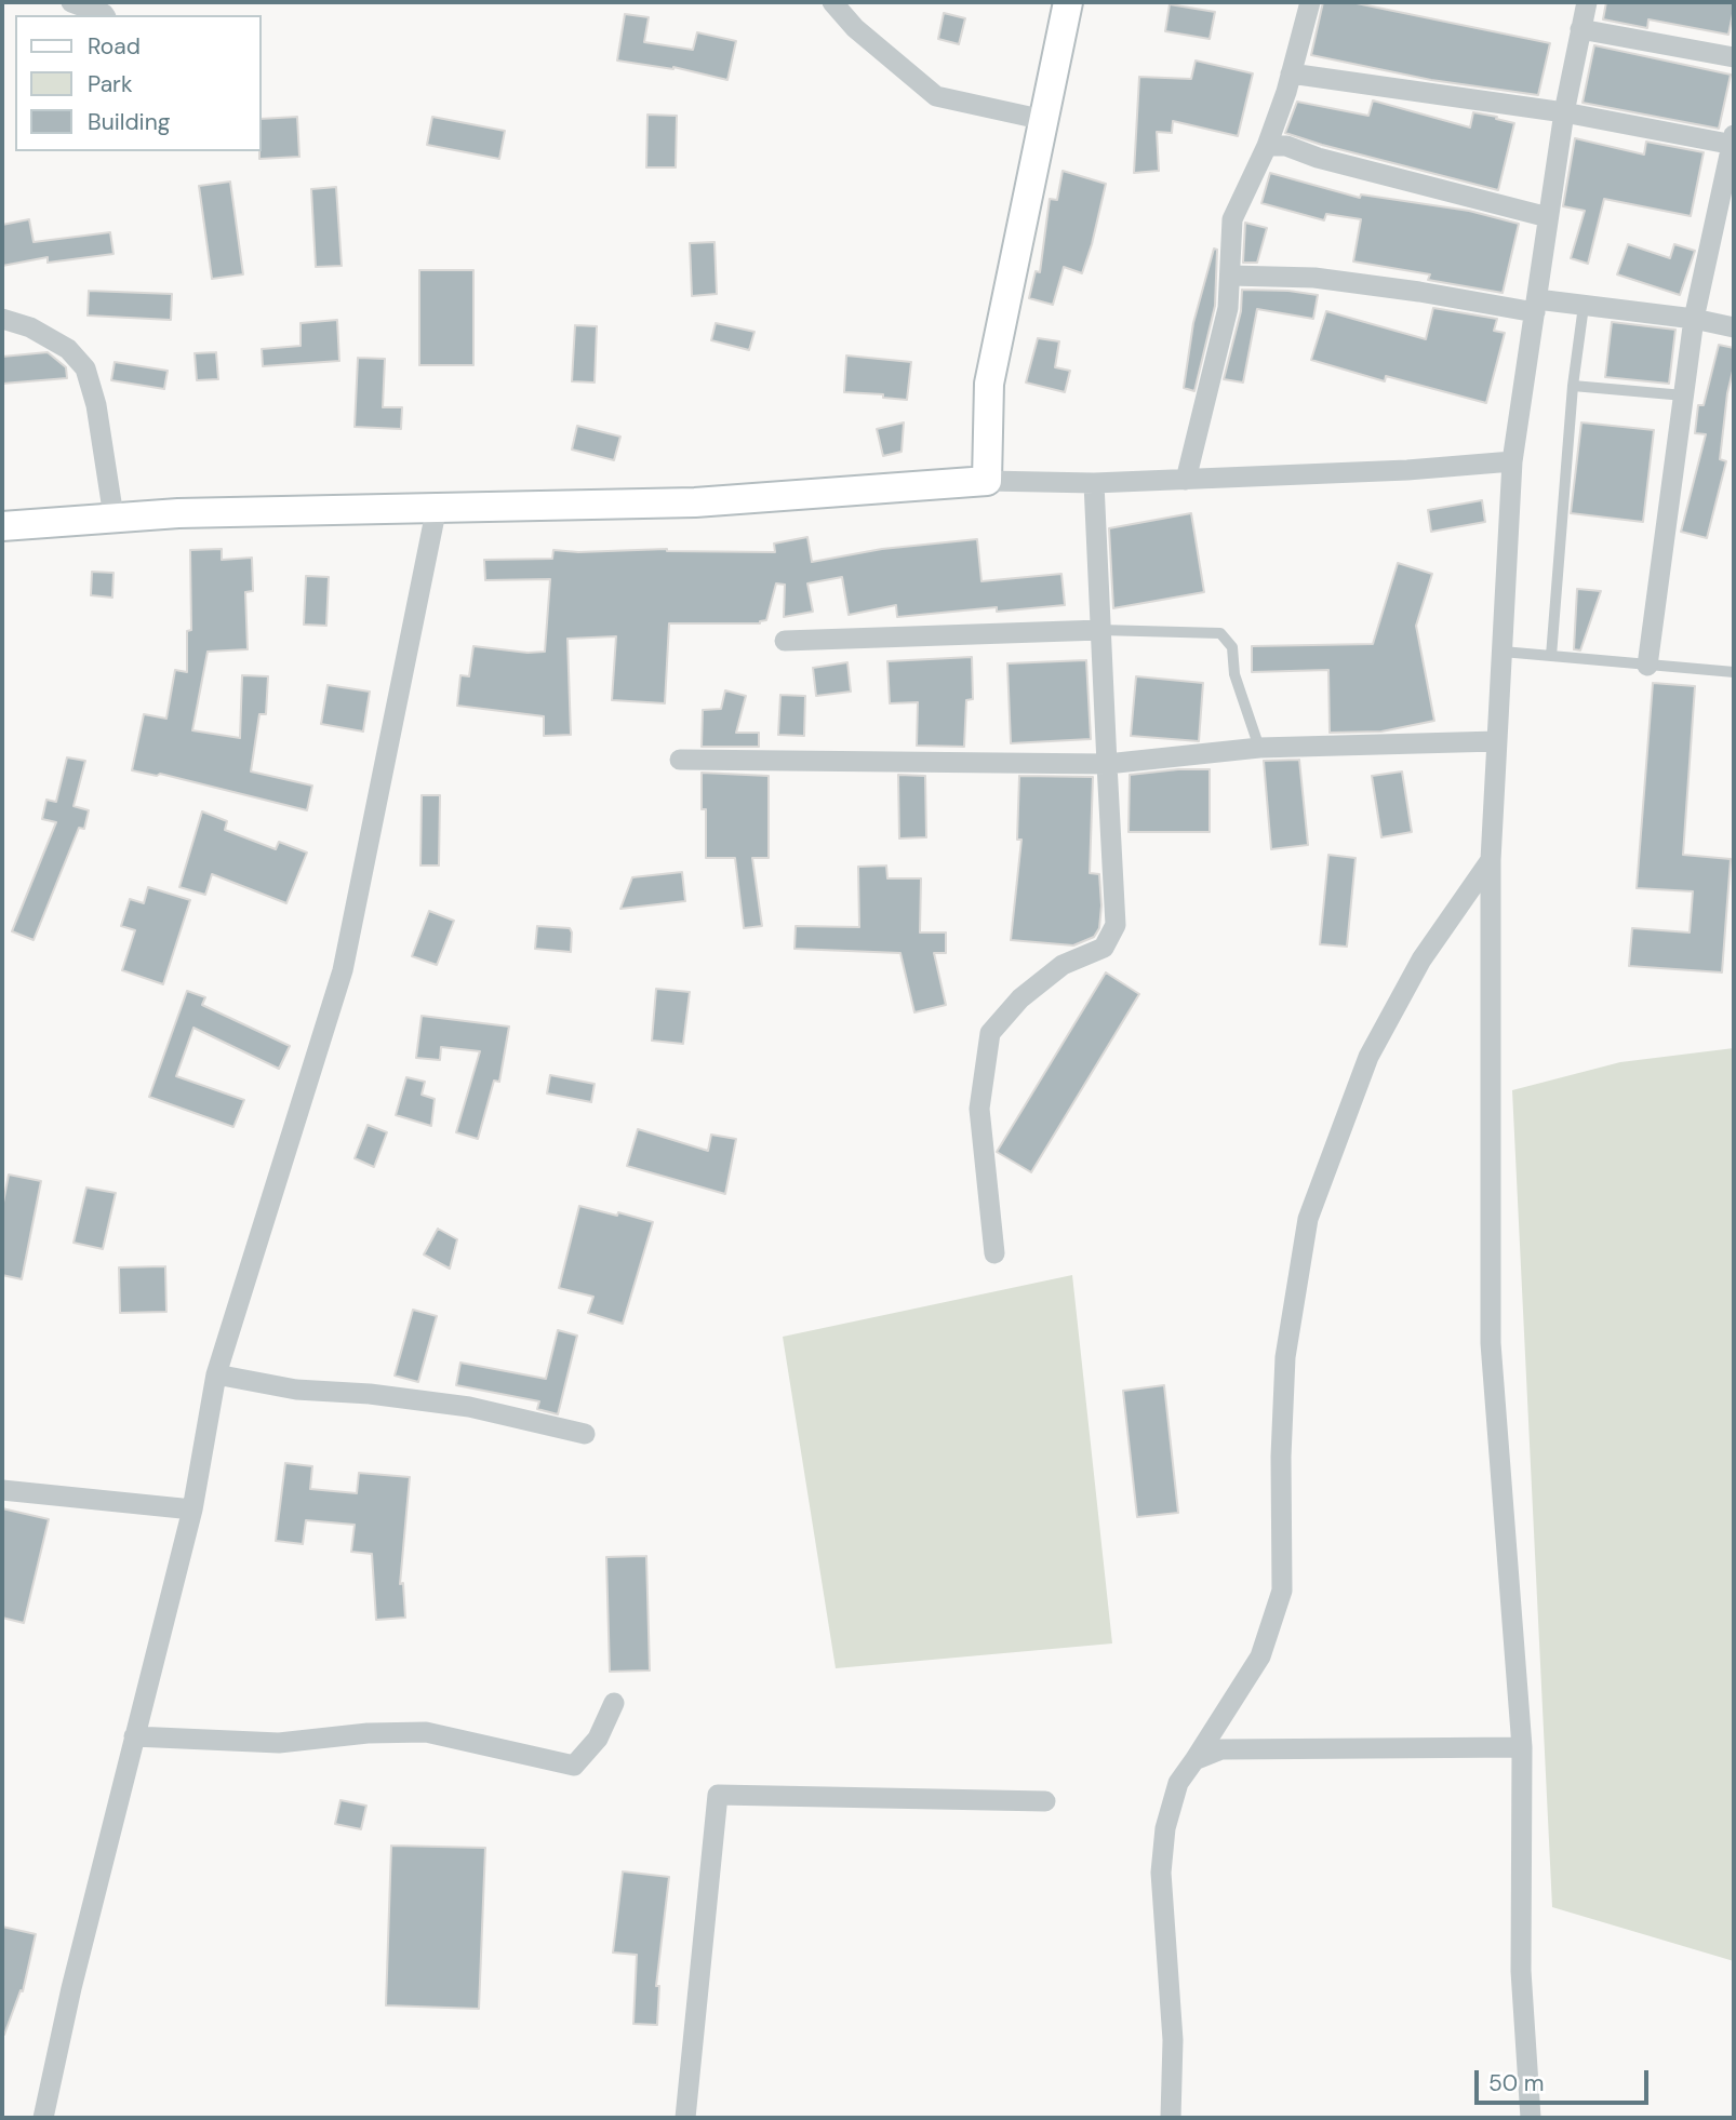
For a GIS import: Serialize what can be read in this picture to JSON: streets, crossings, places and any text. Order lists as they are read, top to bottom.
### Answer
{
  "legend": ["Road", "Park", "Building"],
  "scale_bar": "50 m"
}
